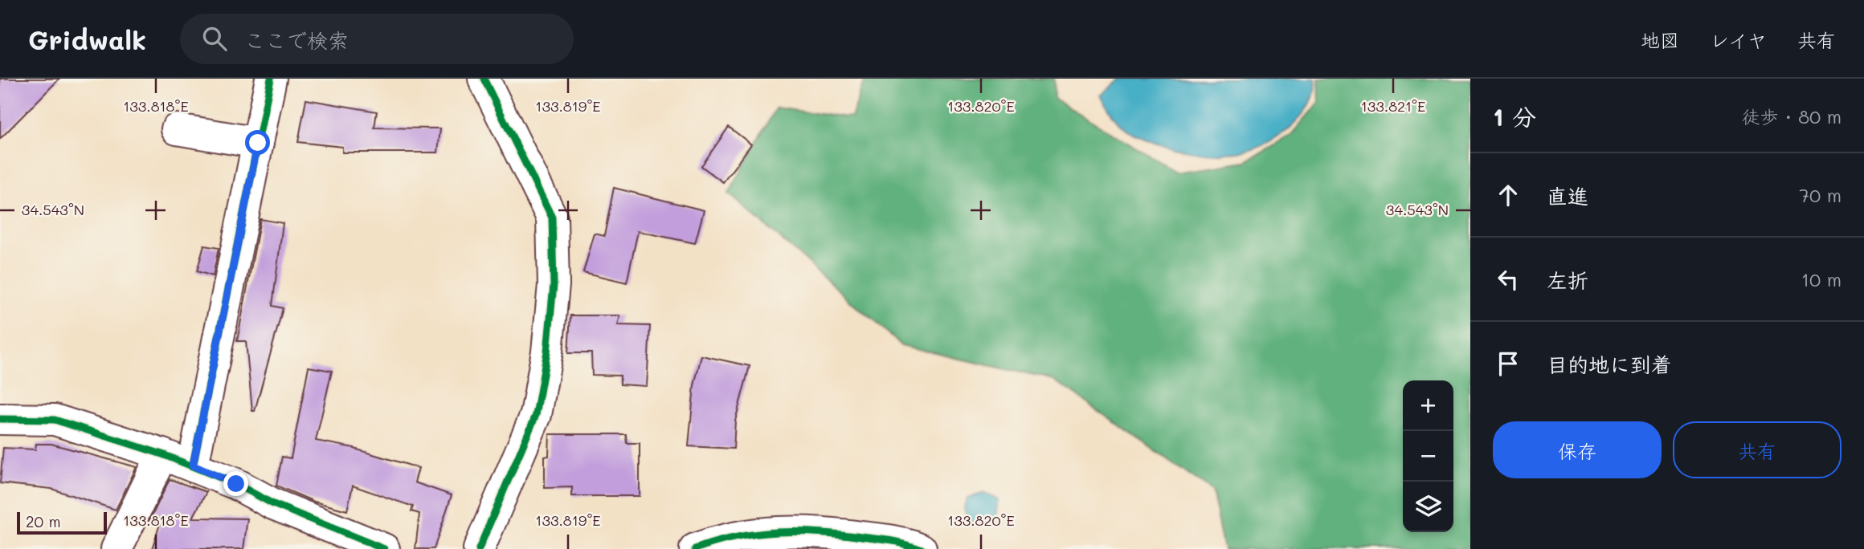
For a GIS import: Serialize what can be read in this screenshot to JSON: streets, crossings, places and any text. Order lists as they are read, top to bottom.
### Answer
{
  "scale_bar": "20 m",
  "page": {
    "header": "Gridwalk",
    "search": "ここで検索",
    "nav": ["地図", "レイヤ", "共有"],
    "heading": ["1 分", "徒歩 · 80 m"],
    "list": [
      ["直進", "70 m"],
      ["左折", "10 m"],
      "目的地に到着"
    ],
    "map_buttons": ["+", "−"],
    "buttons": ["保存", "共有"],
    "scale": "20 m"
  },
  "coordinates": [
    "133.818°E",
    "133.819°E",
    "133.820°E",
    "133.821°E",
    "34.543°N"
  ]
}
